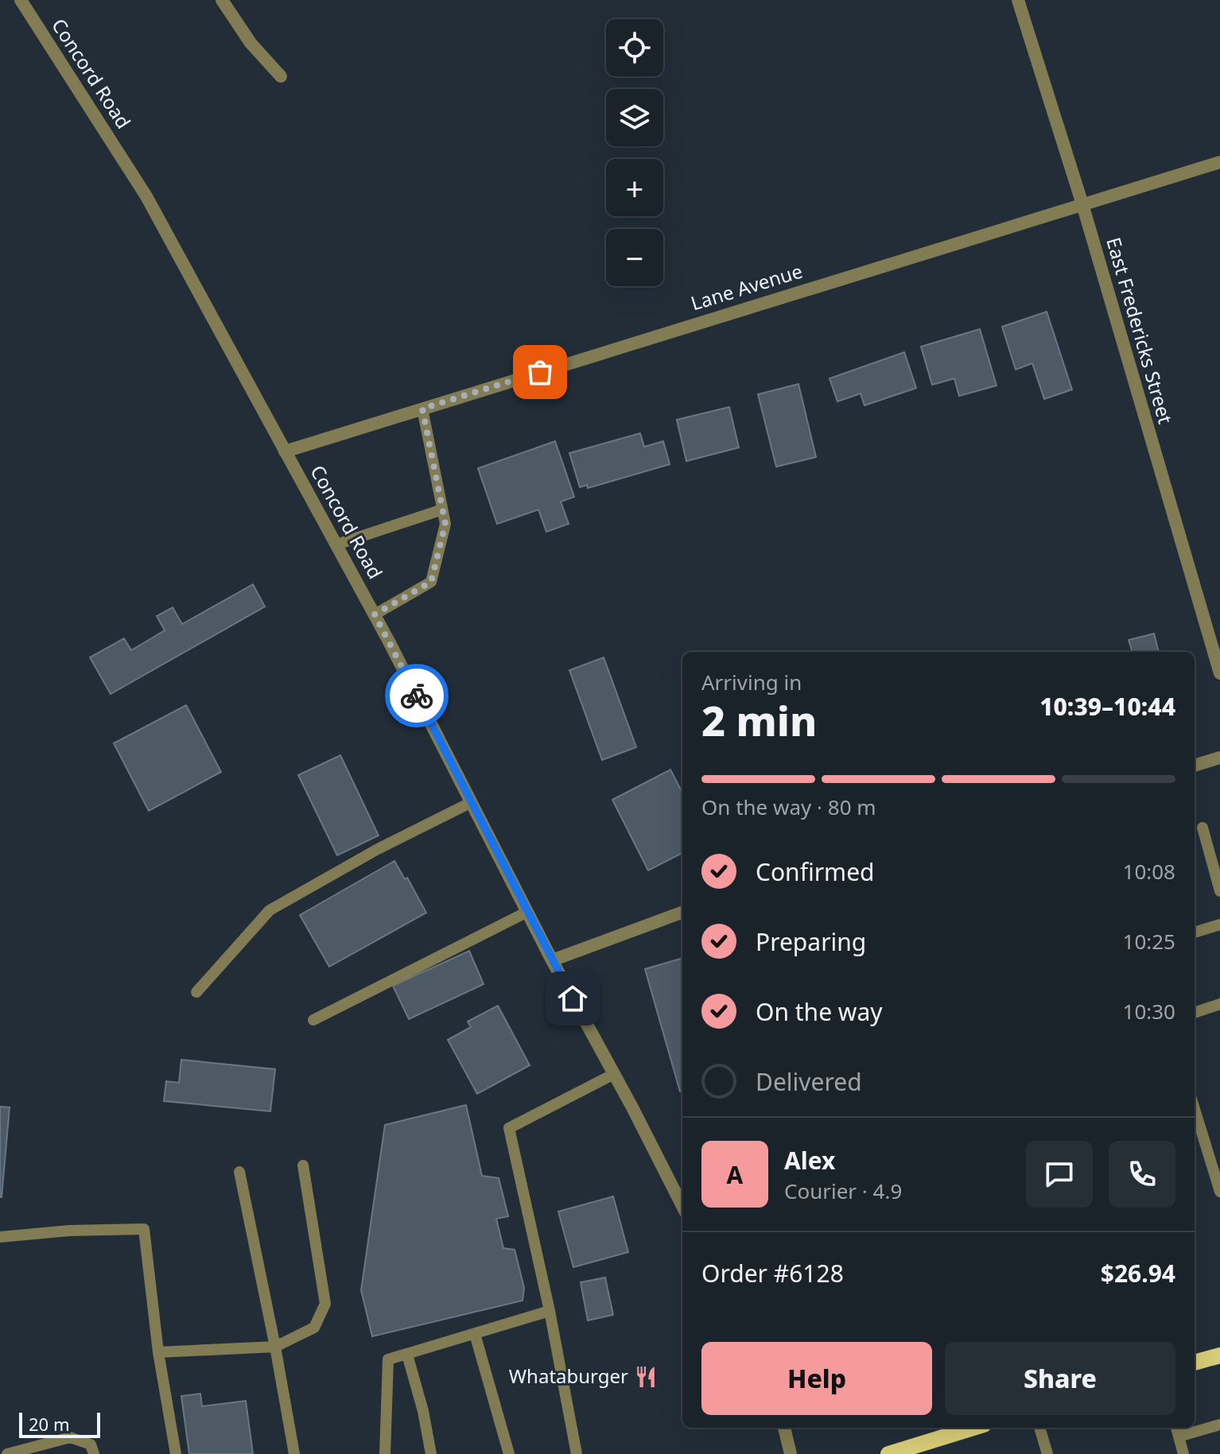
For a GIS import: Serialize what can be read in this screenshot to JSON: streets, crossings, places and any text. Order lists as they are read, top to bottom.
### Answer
{
  "streets": {
    "street": ["Concord Road", "Lane Avenue", "East Fredericks Street"]
  },
  "crossings": [
    ["Concord Road", "Lane Avenue"],
    ["Lane Avenue", "East Fredericks Street"]
  ],
  "places": {
    "restaurant": ["Whataburger"]
  },
  "scale_bar": "20 m",
  "page": {
    "map_buttons": ["+", "−"],
    "heading": ["2 min", "Arriving in", "10:39–10:44"],
    "panel": [
      "Alex",
      "Courier · 4.9",
      "Order #6128",
      "$26.94"
    ],
    "bar": "On the way · 80 m",
    "list": [
      ["Confirmed", "10:08"],
      ["Preparing", "10:25"],
      ["On the way", "10:30"],
      "Delivered"
    ],
    "round": "A",
    "buttons": ["Help", "Share"],
    "scale": "20 m"
  }
}
